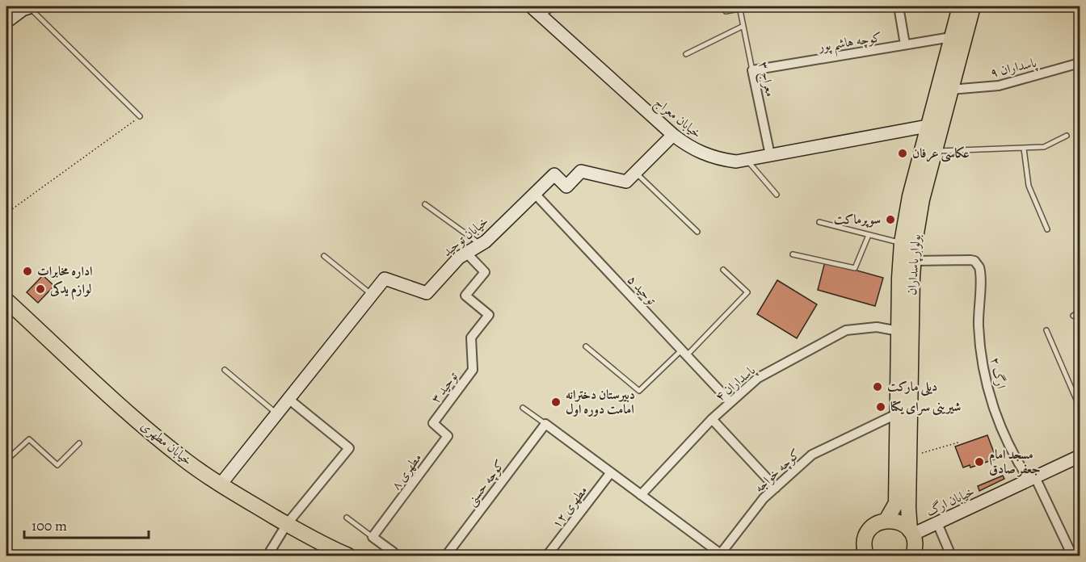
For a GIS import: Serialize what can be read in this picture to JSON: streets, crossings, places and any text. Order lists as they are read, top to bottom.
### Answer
{
  "streets": {
    "main road": ["بولوار پاسداران", "خیابان مطهری"],
    "street": [
      "کوچه هاشم پور",
      "پاسداران ۹",
      "معراج ۳",
      "خیابان معراج",
      "خیابان توحید",
      "توحید ۵",
      "ارگ ۲",
      "پاسداران ۴",
      "توحید ۳",
      "کوچه خواجه",
      "مطهری ۸",
      "کوچه حسنی",
      "خیابان ارگ",
      "مطهری ۱۲"
    ]
  },
  "crossings": [
    ["کوچه هاشم پور", "معراج ۳"],
    ["کوچه هاشم پور", "بولوار پاسداران"],
    ["پاسداران ۹", "بولوار پاسداران"],
    ["معراج ۳", "خیابان معراج"],
    ["خیابان معراج", "خیابان توحید"],
    ["خیابان معراج", "بولوار پاسداران"],
    ["خیابان توحید", "توحید ۵"],
    ["خیابان توحید", "توحید ۳"],
    ["خیابان توحید", "خیابان مطهری"],
    ["بولوار پاسداران", "ارگ ۲"],
    ["بولوار پاسداران", "پاسداران ۴"],
    ["بولوار پاسداران", "کوچه خواجه"],
    ["بولوار پاسداران", "خیابان ارگ"],
    ["توحید ۵", "پاسداران ۴"],
    ["ارگ ۲", "خیابان ارگ"],
    ["توحید ۳", "مطهری ۸"]
  ],
  "places": [
    "عکاسی عرفان",
    "سوپرماکت",
    "اداره مخابرات",
    "لوازم یدکی",
    "دیلی مارکت",
    "دبیرستان دخترانه امامت دوره اول",
    "شیرینی سرای یکتا",
    "مسجد امام جعفر صادق"
  ],
  "scale_bar": "100 m"
}
